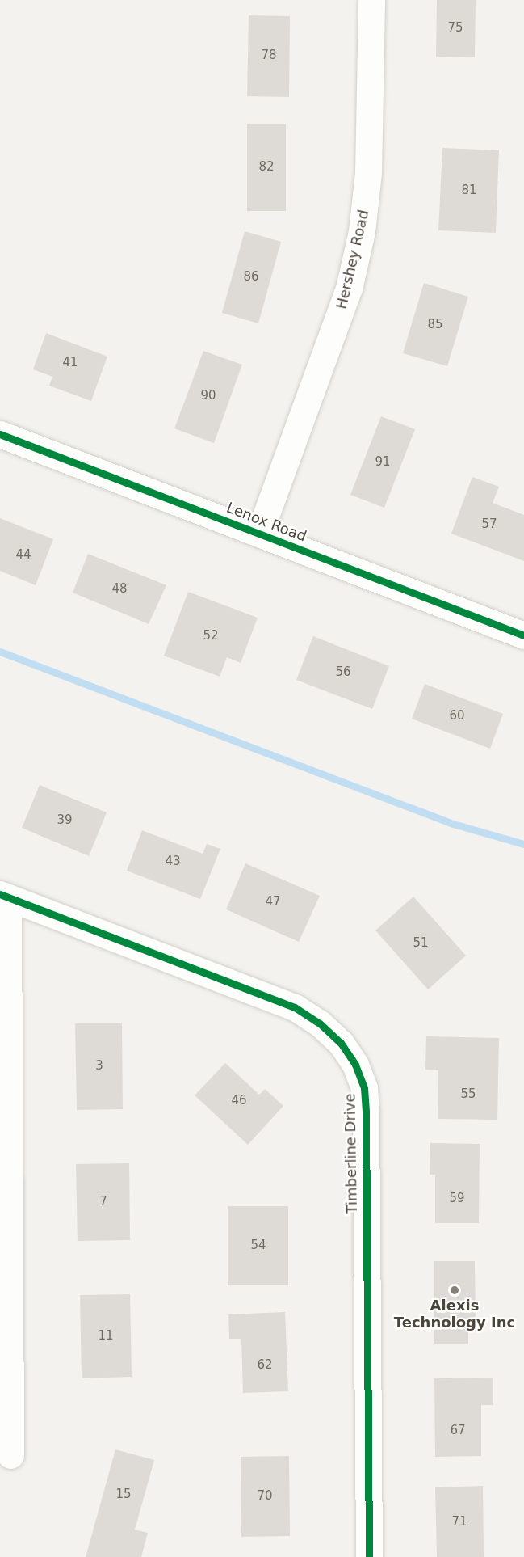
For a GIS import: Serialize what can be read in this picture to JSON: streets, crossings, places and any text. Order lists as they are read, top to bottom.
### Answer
{
  "streets": {
    "street": ["Hershey Road", "Lenox Road", "Timberline Drive"]
  },
  "crossings": [
    ["Hershey Road", "Lenox Road"]
  ],
  "places": ["Alexis Technology Inc"],
  "house_numbers": [
    "75",
    "78",
    "82",
    "81",
    "86",
    "85",
    "41",
    "90",
    "91",
    "57",
    "44",
    "48",
    "52",
    "56",
    "60",
    "39",
    "43",
    "47",
    "51",
    "3",
    "55",
    "46",
    "59",
    "7",
    "54",
    "11",
    "62",
    "67",
    "15",
    "70",
    "71"
  ]
}
